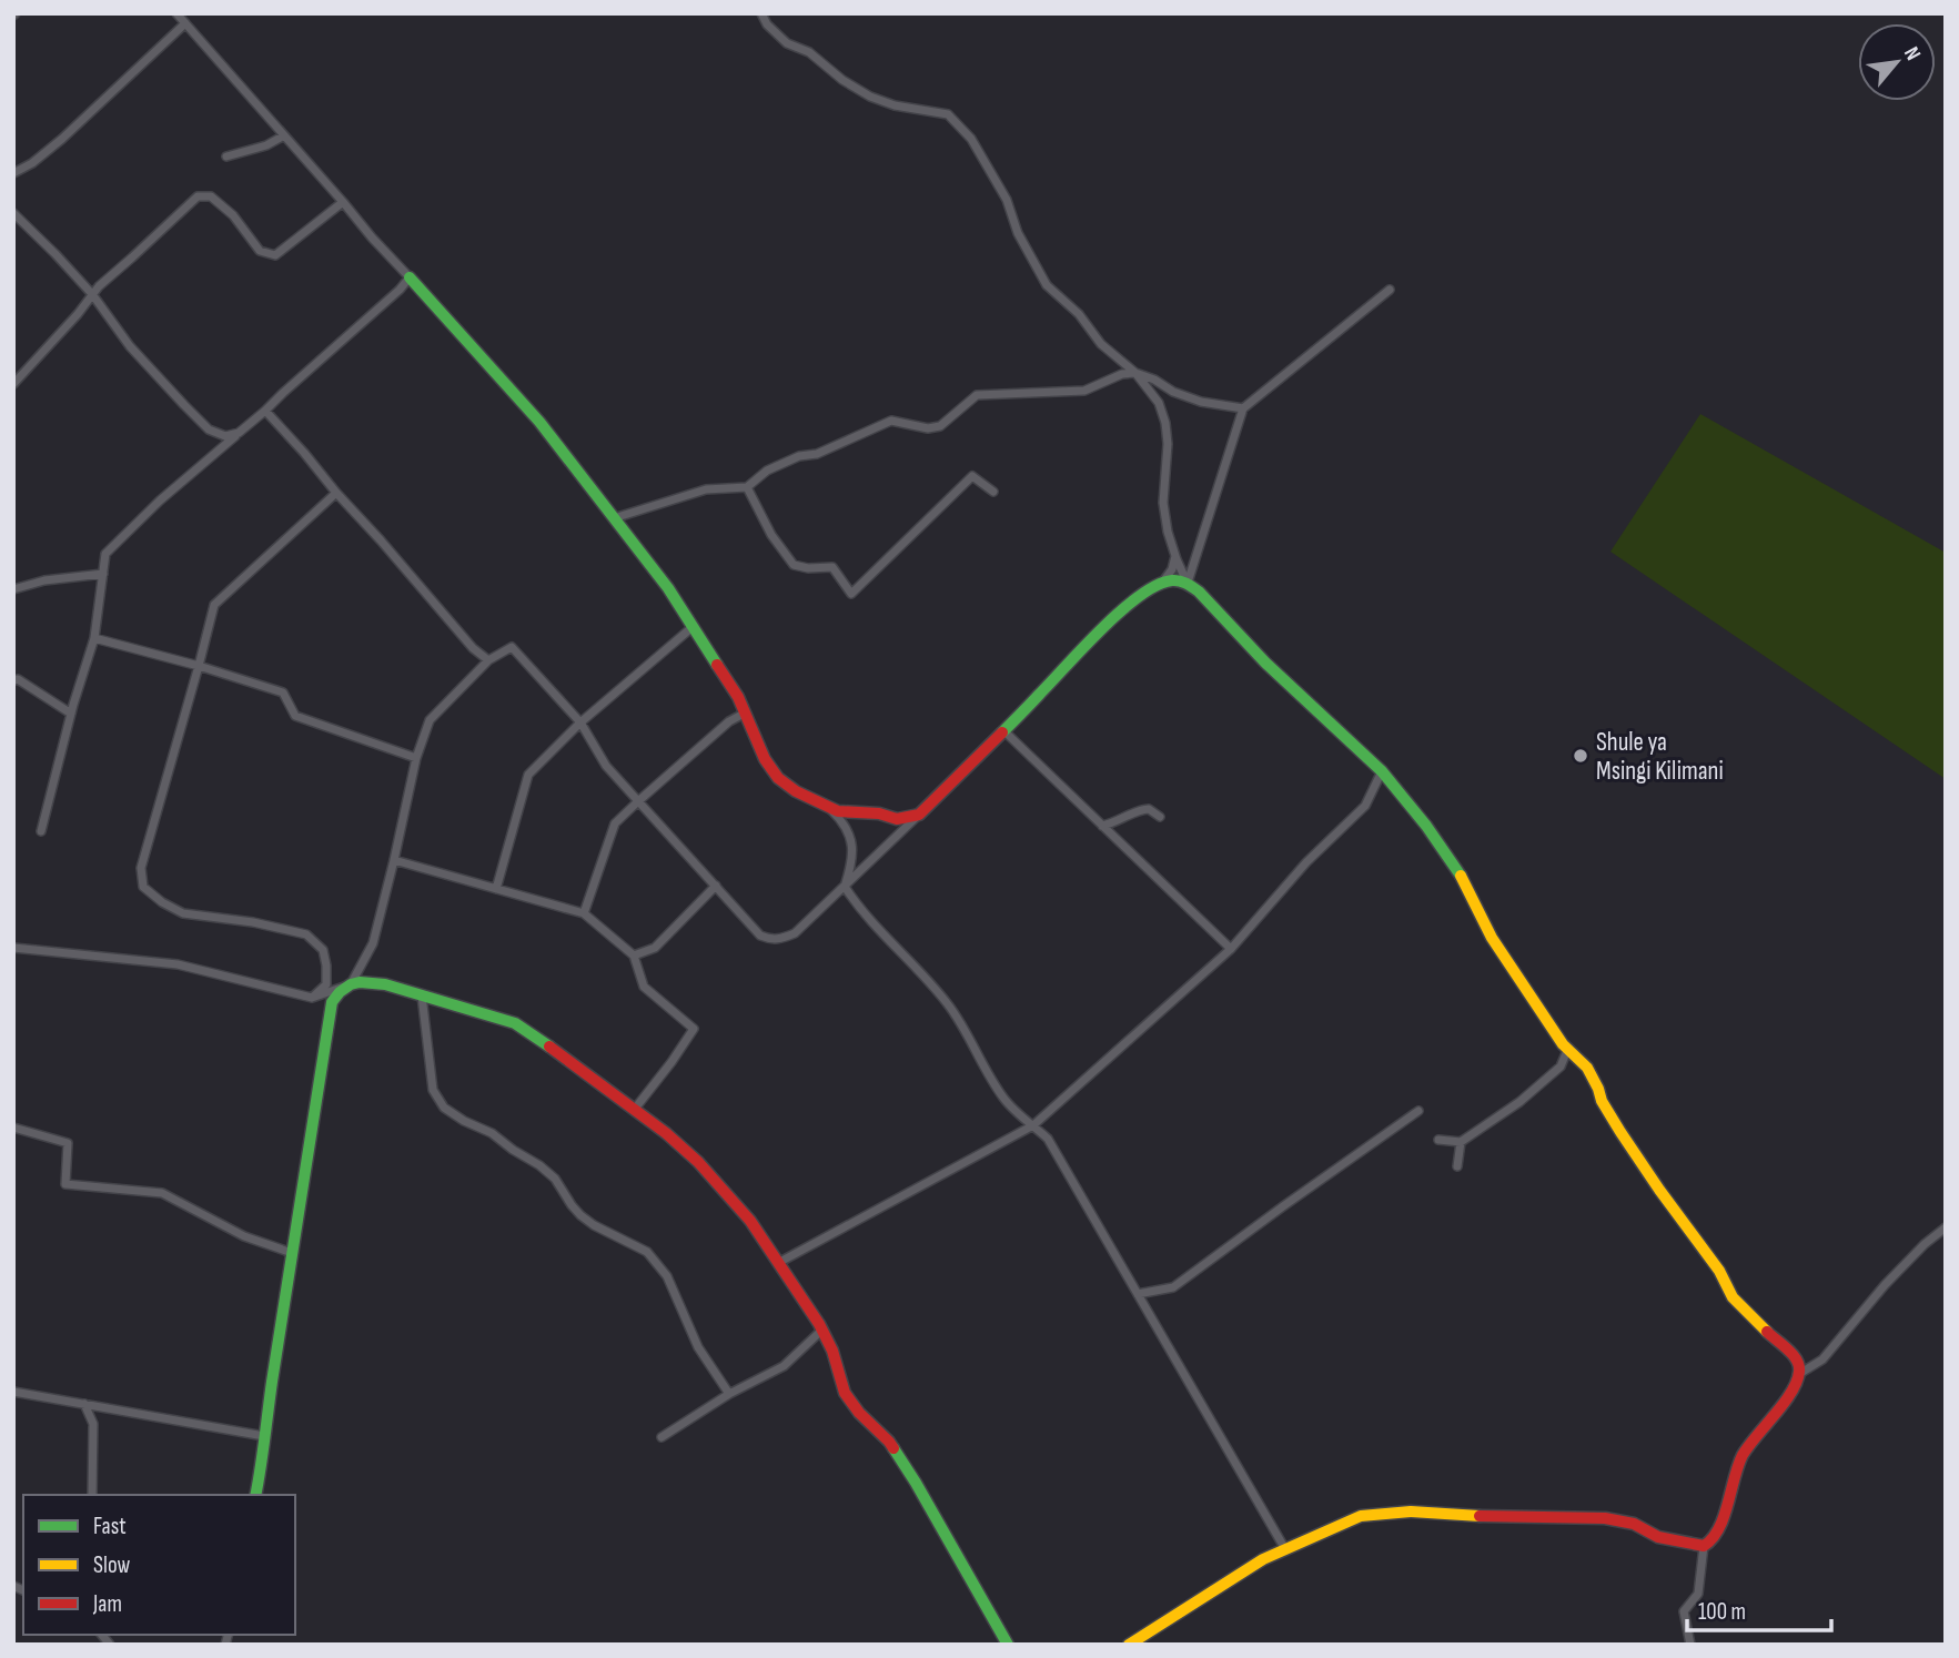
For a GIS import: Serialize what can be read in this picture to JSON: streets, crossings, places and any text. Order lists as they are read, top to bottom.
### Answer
{
  "places": ["Shule ya Msingi Kilimani"],
  "legend": ["Fast", "Slow", "Jam"],
  "scale_bar": "100 m",
  "north": "top right"
}
